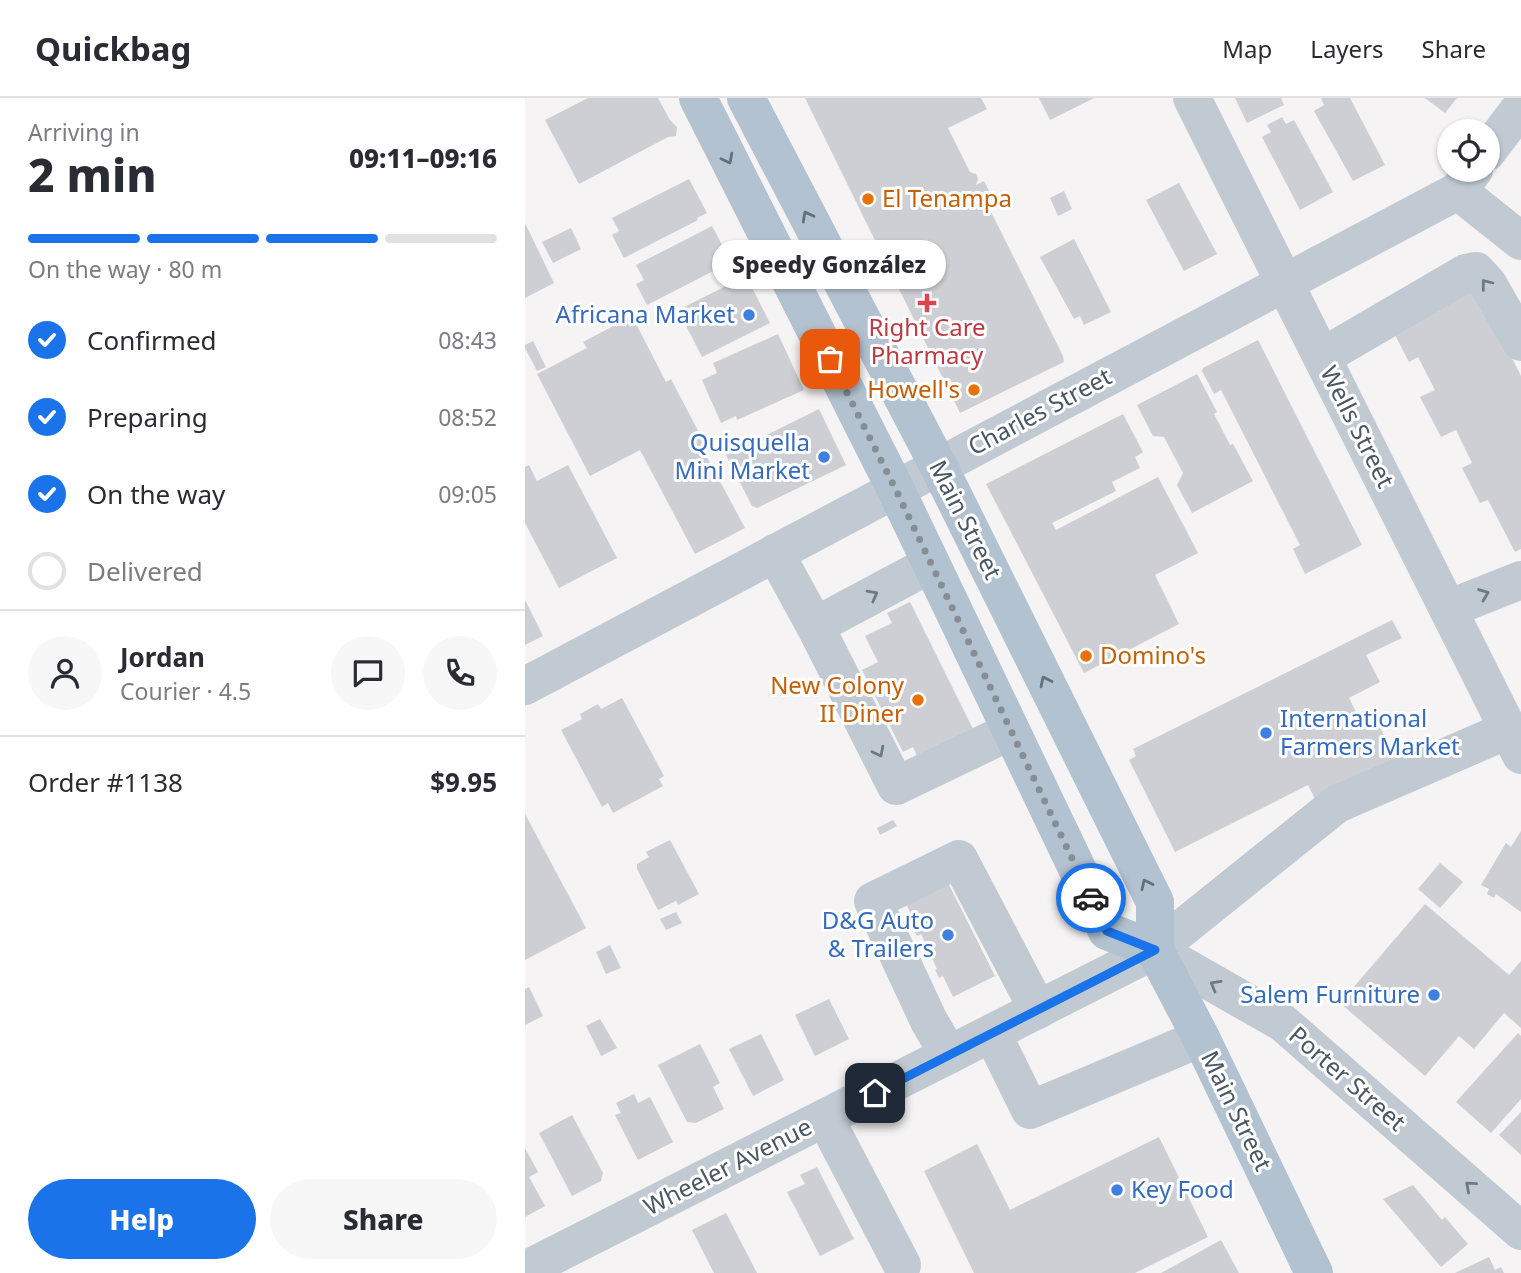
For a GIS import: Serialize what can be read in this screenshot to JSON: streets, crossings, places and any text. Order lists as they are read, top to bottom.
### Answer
{
  "streets": {
    "main road": ["Main Street"],
    "street": [
      "Charles Street",
      "Wells Street",
      "Porter Street",
      "Wheeler Avenue"
    ]
  },
  "crossings": [
    ["Charles Street", "Wells Street"],
    ["Charles Street", "Main Street"],
    ["Wells Street", "Wheeler Avenue"],
    ["Main Street", "Porter Street"],
    ["Main Street", "Wheeler Avenue"],
    ["Porter Street", "Wheeler Avenue"]
  ],
  "one_way": ["Porter Street"],
  "places": {
    "other": [
      "El Tenampa",
      "Africana Market",
      "Speedy González",
      "Howell's",
      "Quisquella Mini Market",
      "Domino's",
      "New Colony II Diner",
      "International Farmers Market",
      "D&G Auto & Trailers",
      "Salem Furniture",
      "Key Food"
    ],
    "health": ["Right Care Pharmacy"]
  },
  "page": {
    "header": "Quickbag",
    "nav": ["Map", "Layers", "Share"],
    "heading": ["2 min", "Arriving in", "09:11–09:16"],
    "panel": [
      "Jordan",
      "Courier · 4.5",
      "Order #1138",
      "$9.95"
    ],
    "bar": "On the way · 80 m",
    "bubble": "Speedy González",
    "list": [
      ["Confirmed", "08:43"],
      ["Preparing", "08:52"],
      ["On the way", "09:05"],
      "Delivered"
    ],
    "buttons": ["Help", "Share"]
  }
}
